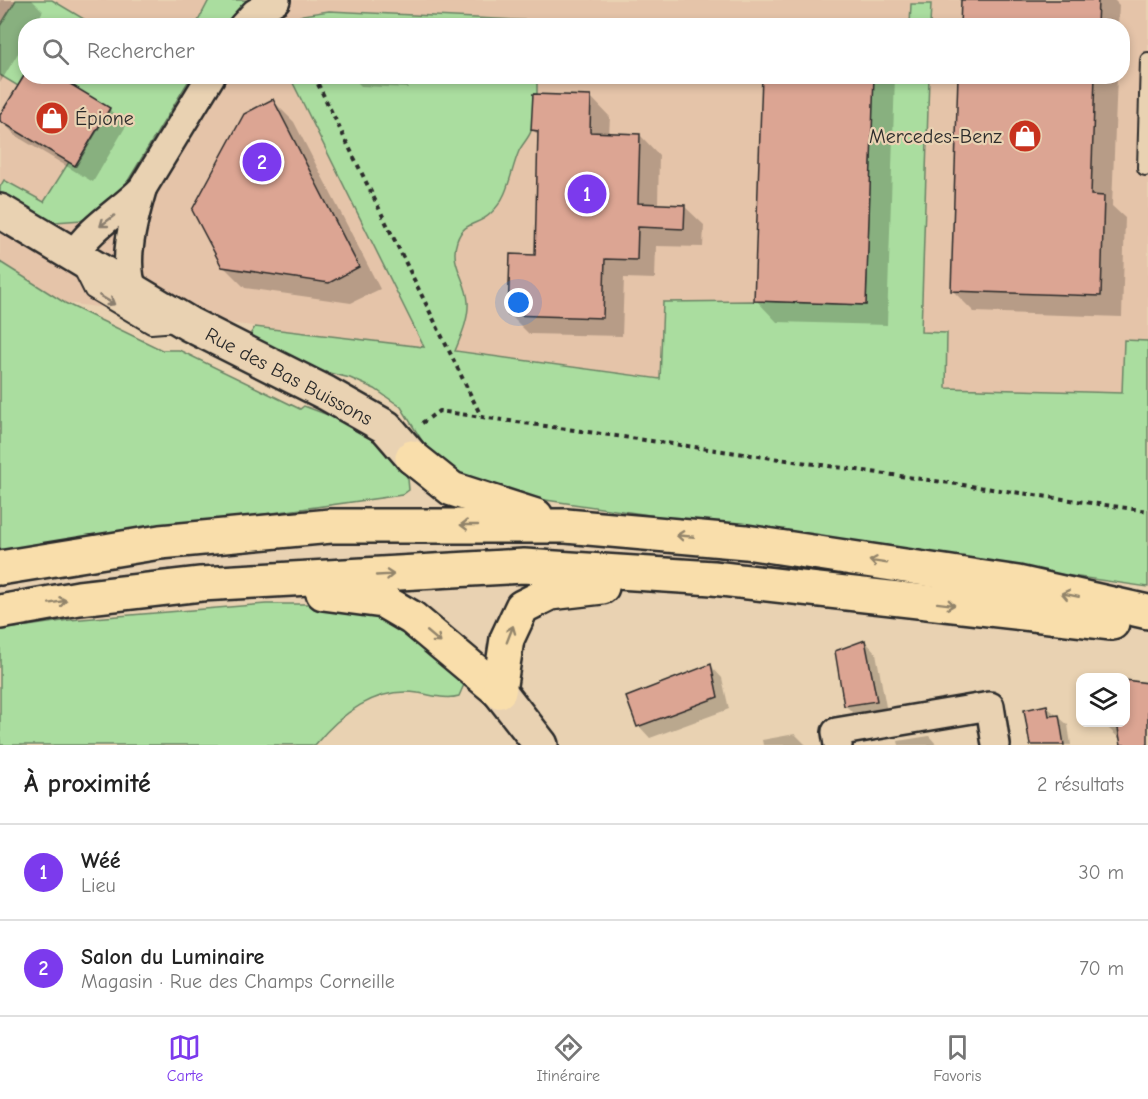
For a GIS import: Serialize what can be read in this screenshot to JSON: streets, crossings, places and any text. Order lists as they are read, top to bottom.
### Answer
{
  "streets": {
    "street": ["Rue des Bas Buissons"]
  },
  "places": {
    "shop": ["Épione", "Mercedes-Benz"]
  },
  "page": {
    "search": "Rechercher",
    "pins": ["2", "1"],
    "heading": ["À proximité", "2 résultats"],
    "list": [
      {
        "mark": "1",
        "name": "Wéé",
        "note": "Lieu",
        "value": "30 m"
      },
      {
        "mark": "2",
        "name": "Salon du Luminaire",
        "note": "Magasin · Rue des Champs Corneille",
        "value": "70 m"
      }
    ],
    "nav": ["Carte", "Itinéraire", "Favoris"]
  }
}
